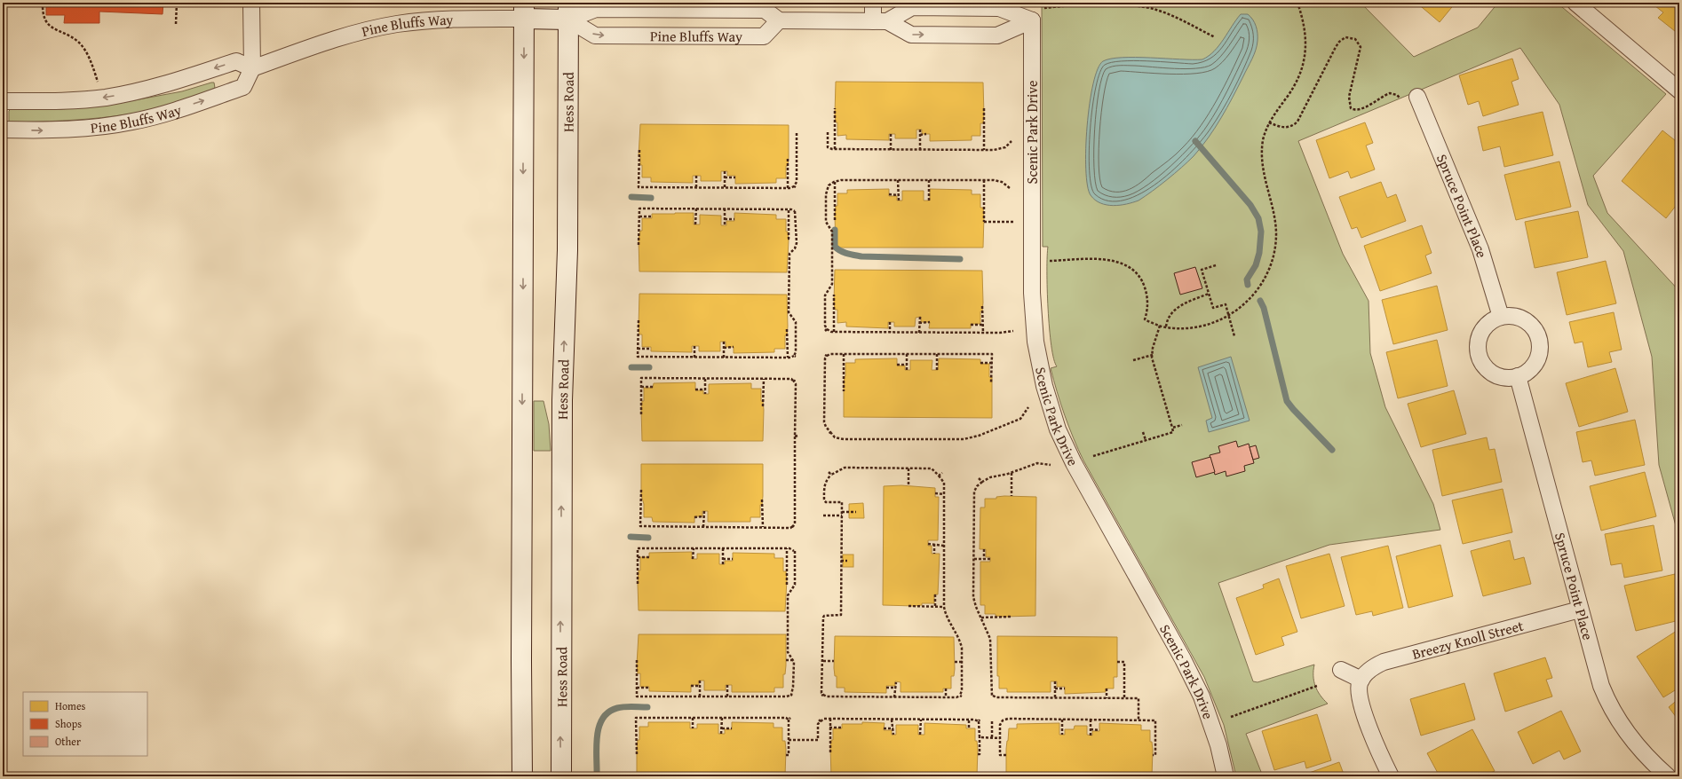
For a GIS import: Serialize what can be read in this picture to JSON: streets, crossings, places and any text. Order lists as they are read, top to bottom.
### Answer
{
  "streets": {
    "main road": ["Pine Bluffs Way", "Hess Road"],
    "street": ["Scenic Park Drive", "Spruce Point Place", "Breezy Knoll Street"]
  },
  "crossings": [
    ["Pine Bluffs Way", "Hess Road"],
    ["Spruce Point Place", "Breezy Knoll Street"]
  ],
  "legend": ["Homes", "Shops", "Other"]
}
